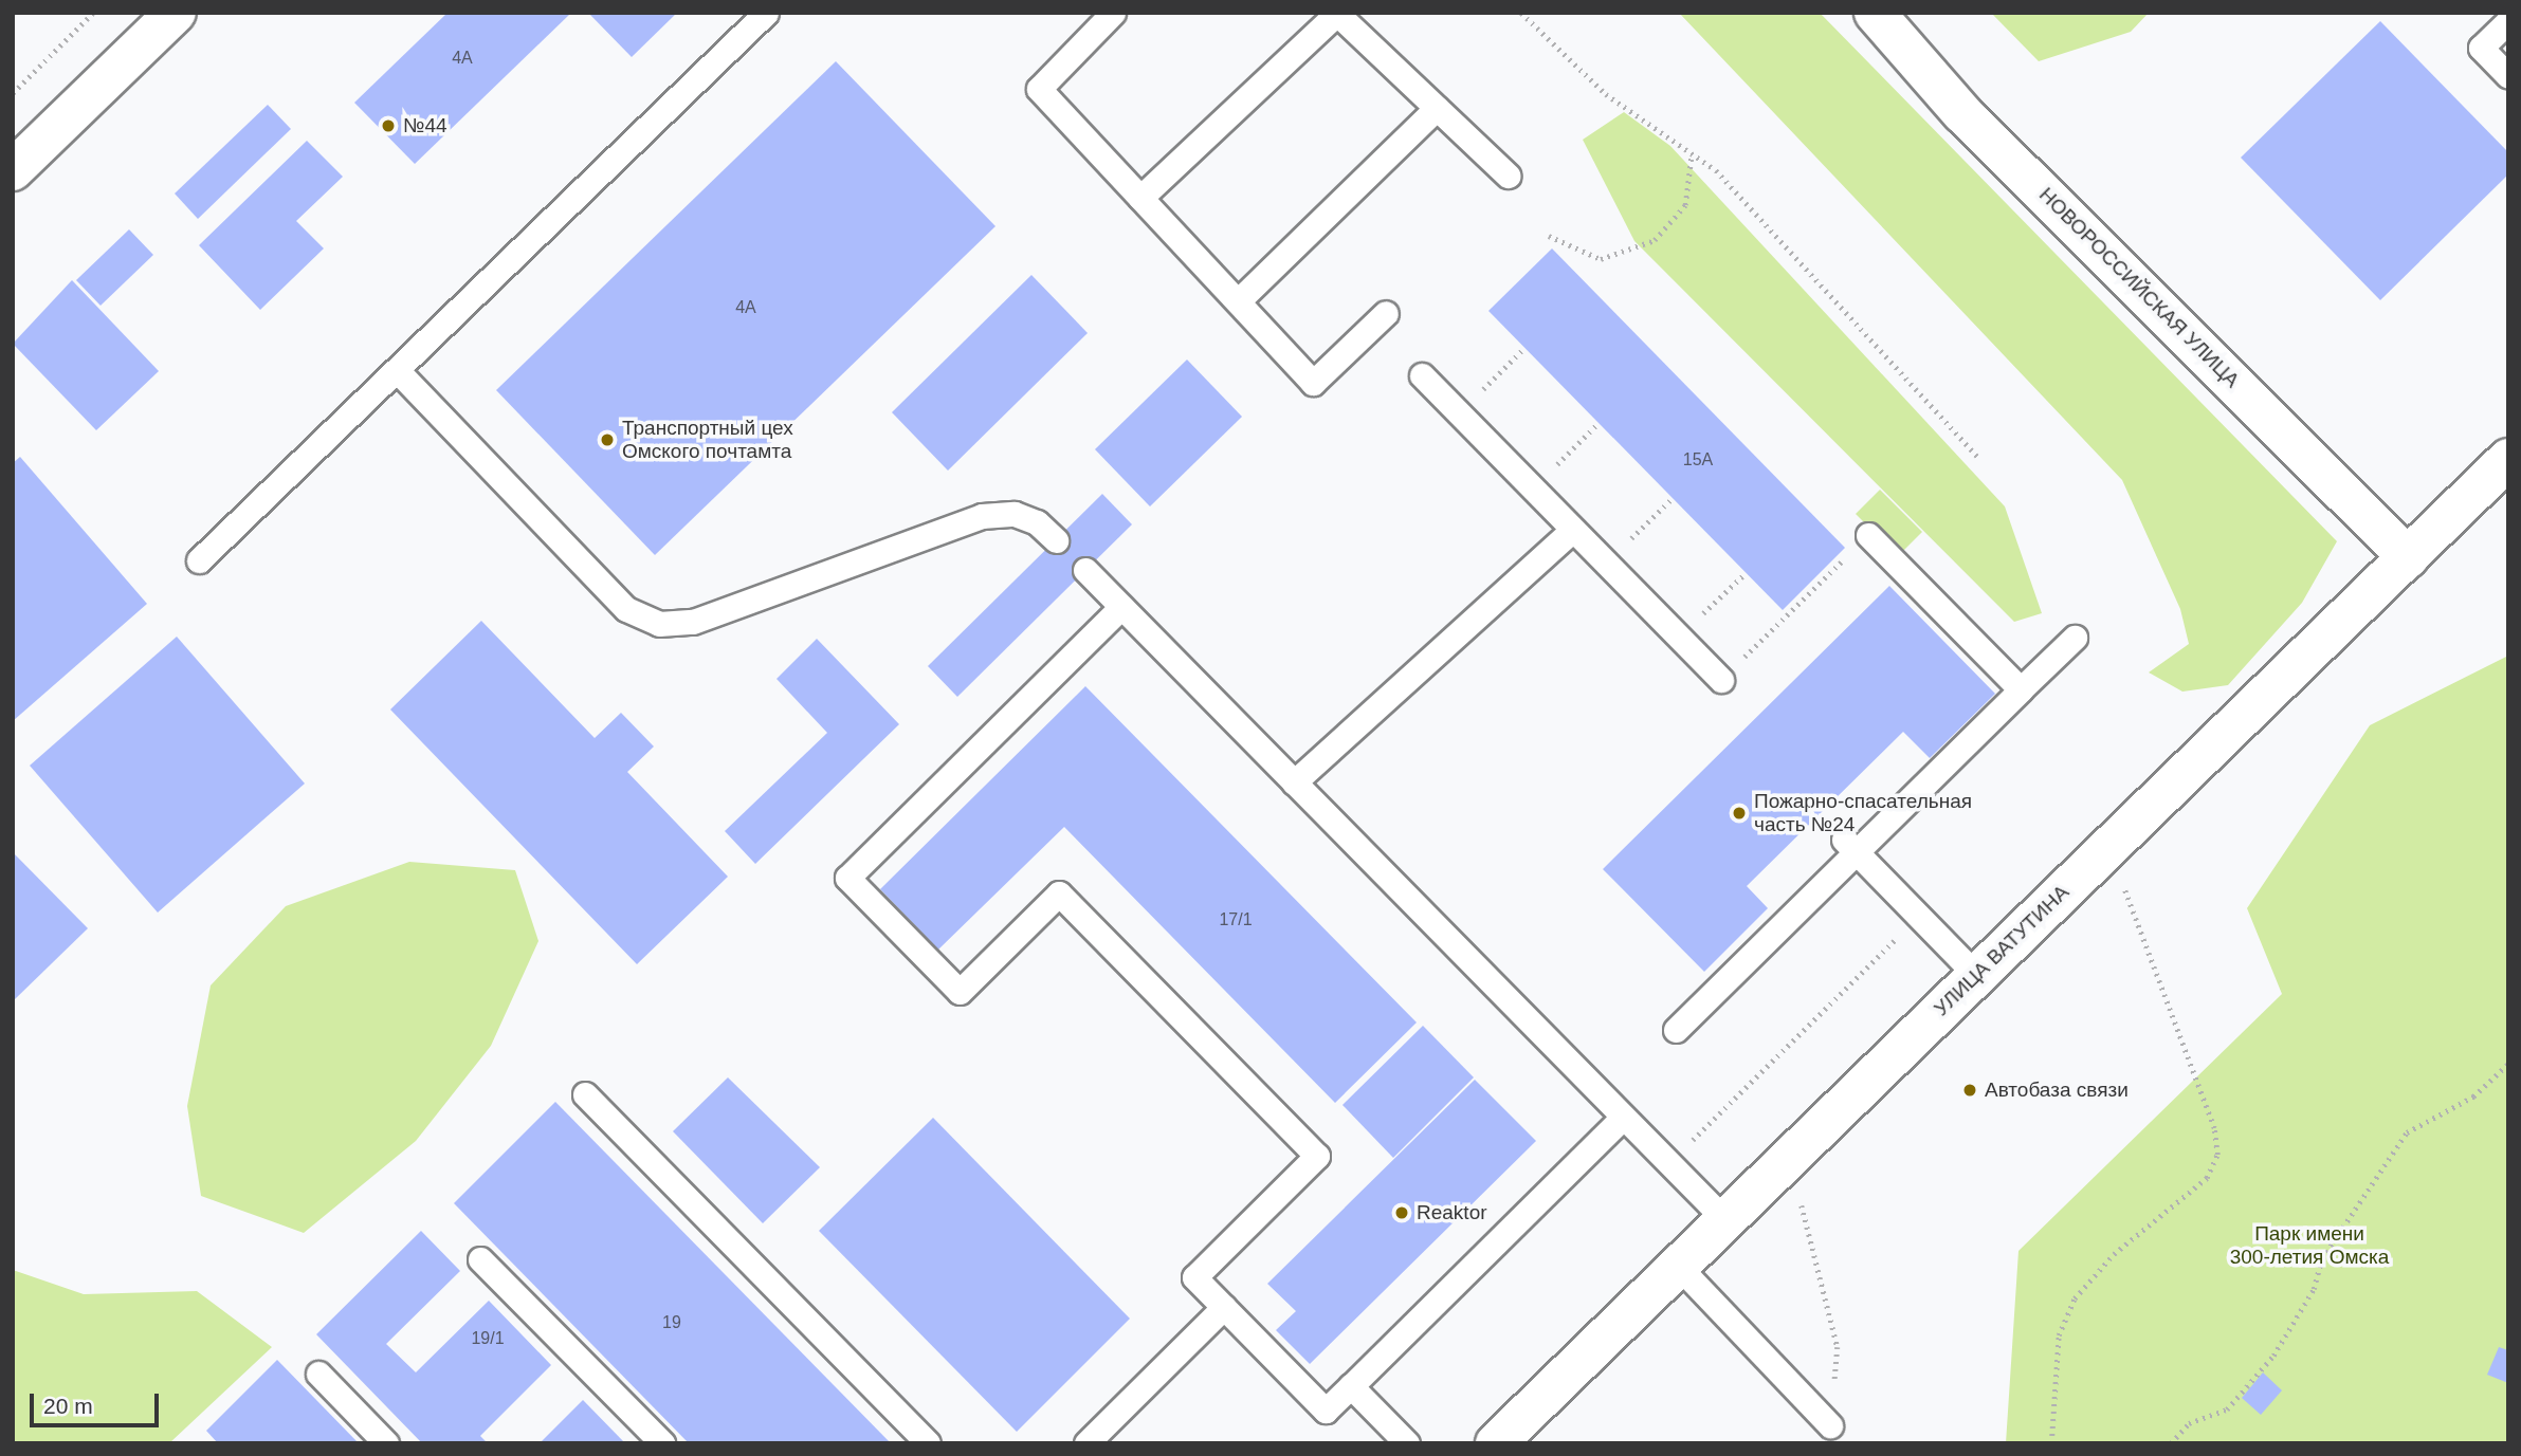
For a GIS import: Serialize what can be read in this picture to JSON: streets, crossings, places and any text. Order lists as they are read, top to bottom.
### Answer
{
  "streets": {
    "main road": ["НОВОРОССИЙСКАЯ УЛИЦА", "УЛИЦА ВАТУТИНА"]
  },
  "crossings": [
    ["НОВОРОССИЙСКАЯ УЛИЦА", "УЛИЦА ВАТУТИНА"]
  ],
  "parks": ["Парк имени 300-летия Омска"],
  "places": [
    "№44",
    "Транспортный цех Омского почтамта",
    "Пожарно-спасательная часть №24",
    "Автобаза связи",
    "Reaktor"
  ],
  "house_numbers": [
    "4А",
    "4А",
    "15А",
    "17/1",
    "19",
    "19/1"
  ],
  "scale_bar": "20 m"
}
